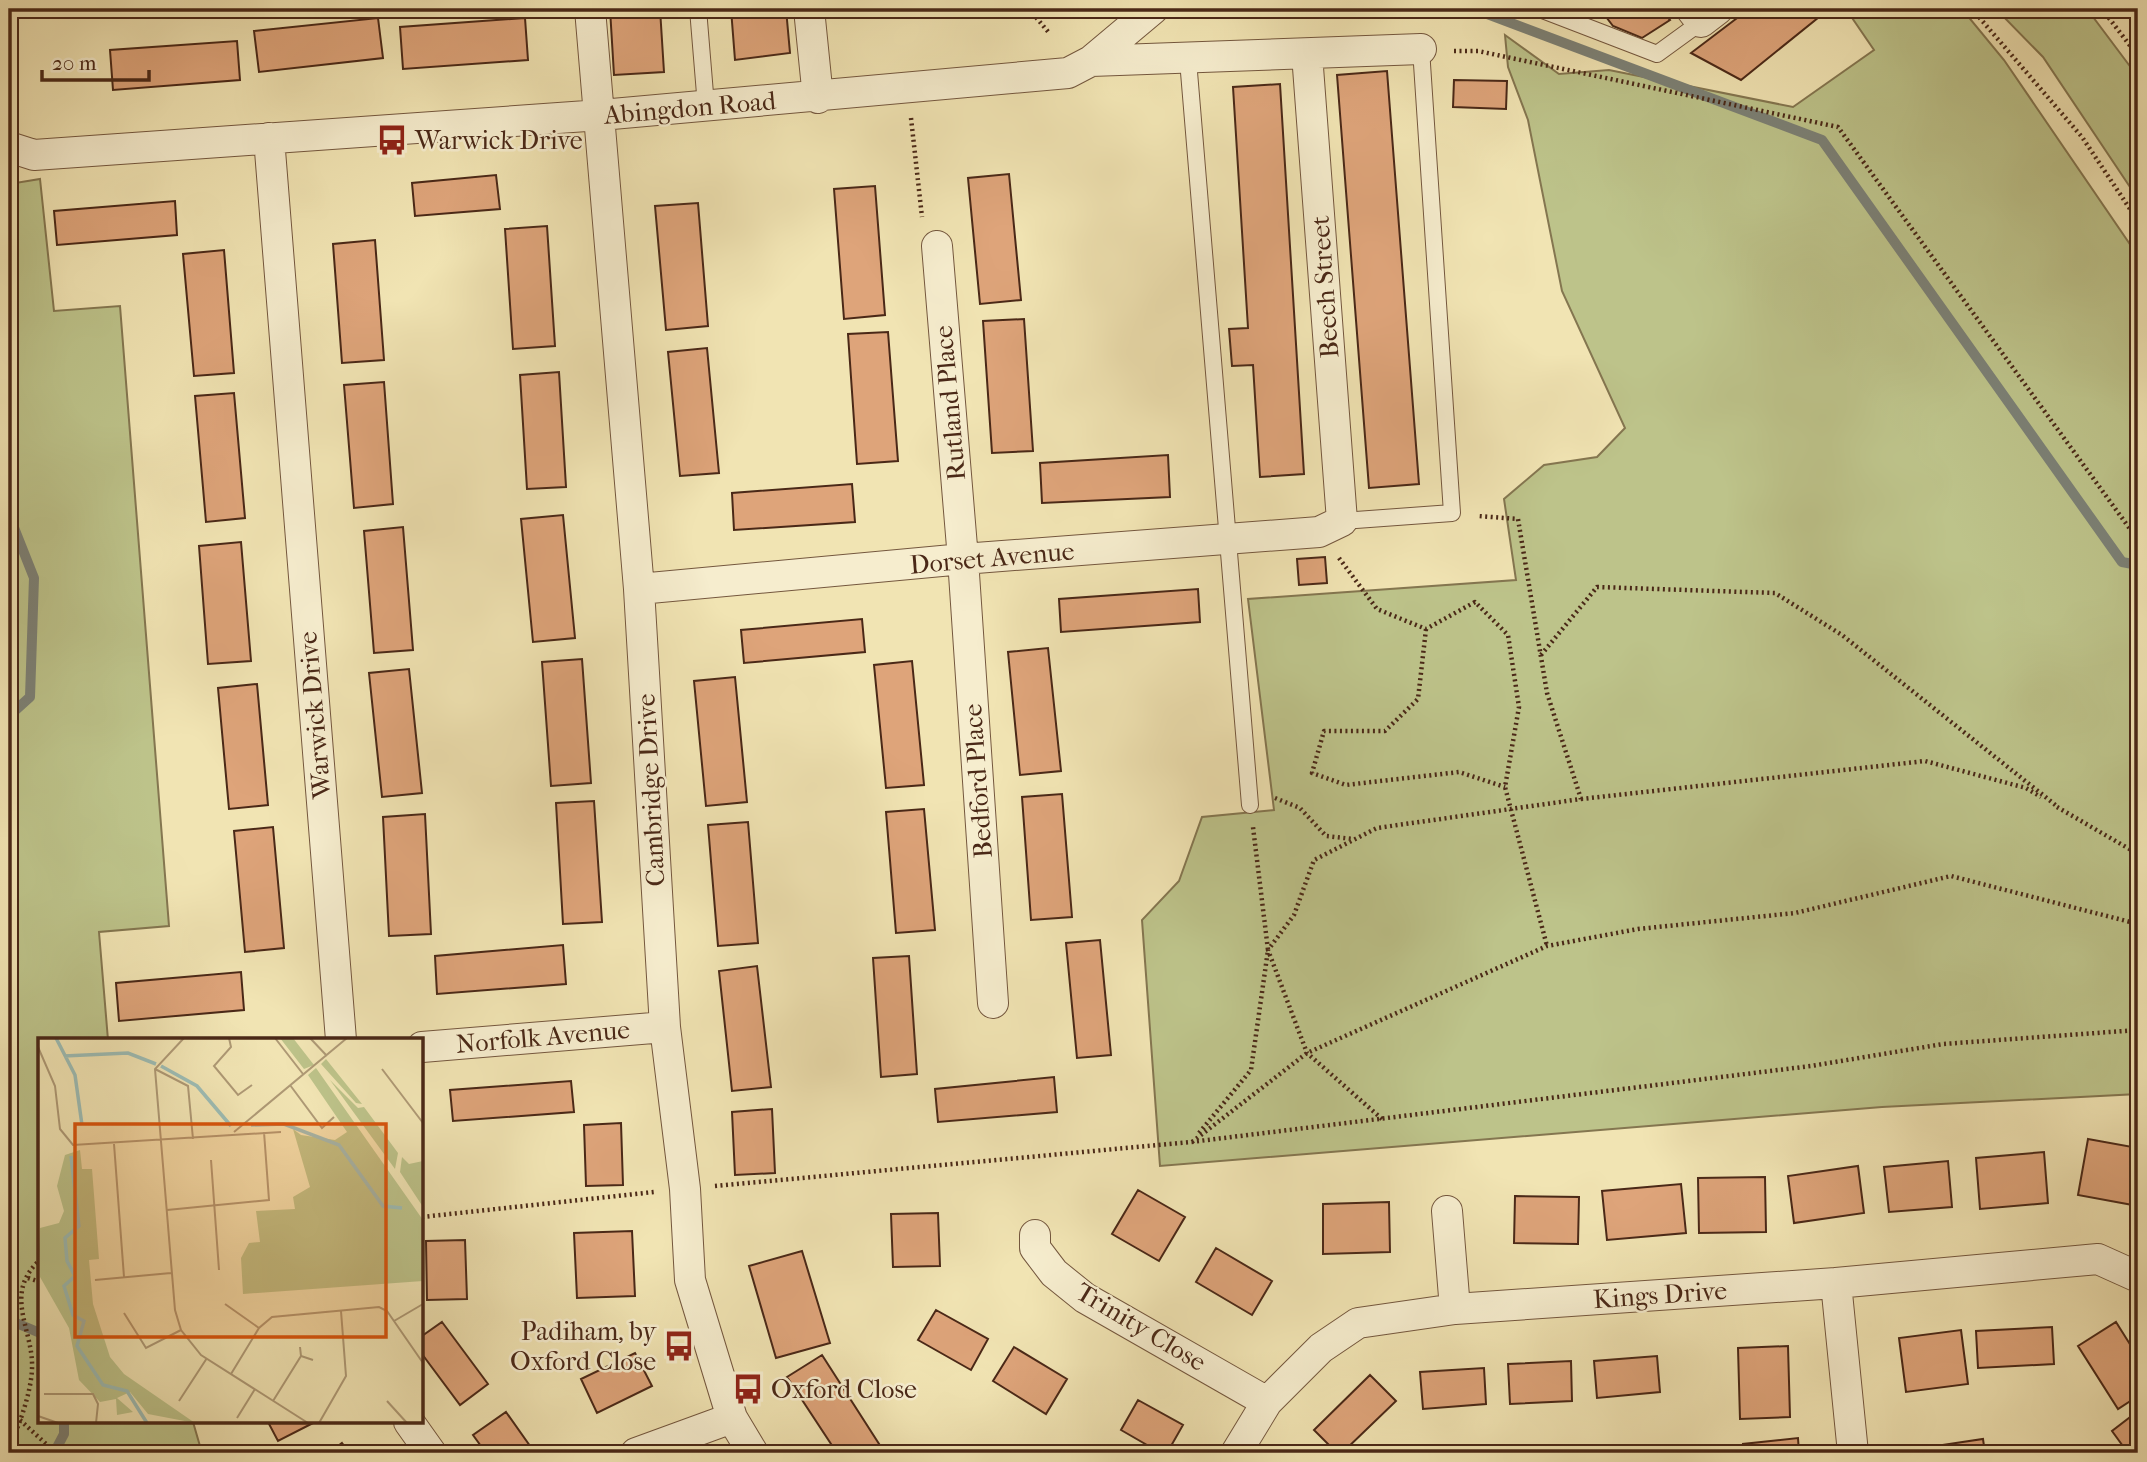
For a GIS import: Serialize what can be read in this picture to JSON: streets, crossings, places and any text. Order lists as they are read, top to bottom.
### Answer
{
  "streets": {
    "street": [
      "Abingdon Road",
      "Beech Street",
      "Rutland Place",
      "Dorset Avenue",
      "Warwick Drive",
      "Bedford Place",
      "Cambridge Drive",
      "Norfolk Avenue",
      "Kings Drive",
      "Trinity Close"
    ]
  },
  "crossings": [
    ["Abingdon Road", "Warwick Drive"],
    ["Abingdon Road", "Cambridge Drive"],
    ["Beech Street", "Dorset Avenue"],
    ["Rutland Place", "Dorset Avenue"],
    ["Rutland Place", "Bedford Place"],
    ["Dorset Avenue", "Bedford Place"],
    ["Dorset Avenue", "Cambridge Drive"],
    ["Cambridge Drive", "Norfolk Avenue"],
    ["Kings Drive", "Trinity Close"]
  ],
  "places": {
    "bus stop": ["Warwick Drive", "Padiham, by Oxford Close", "Oxford Close"]
  },
  "scale_bar": "20 m"
}
